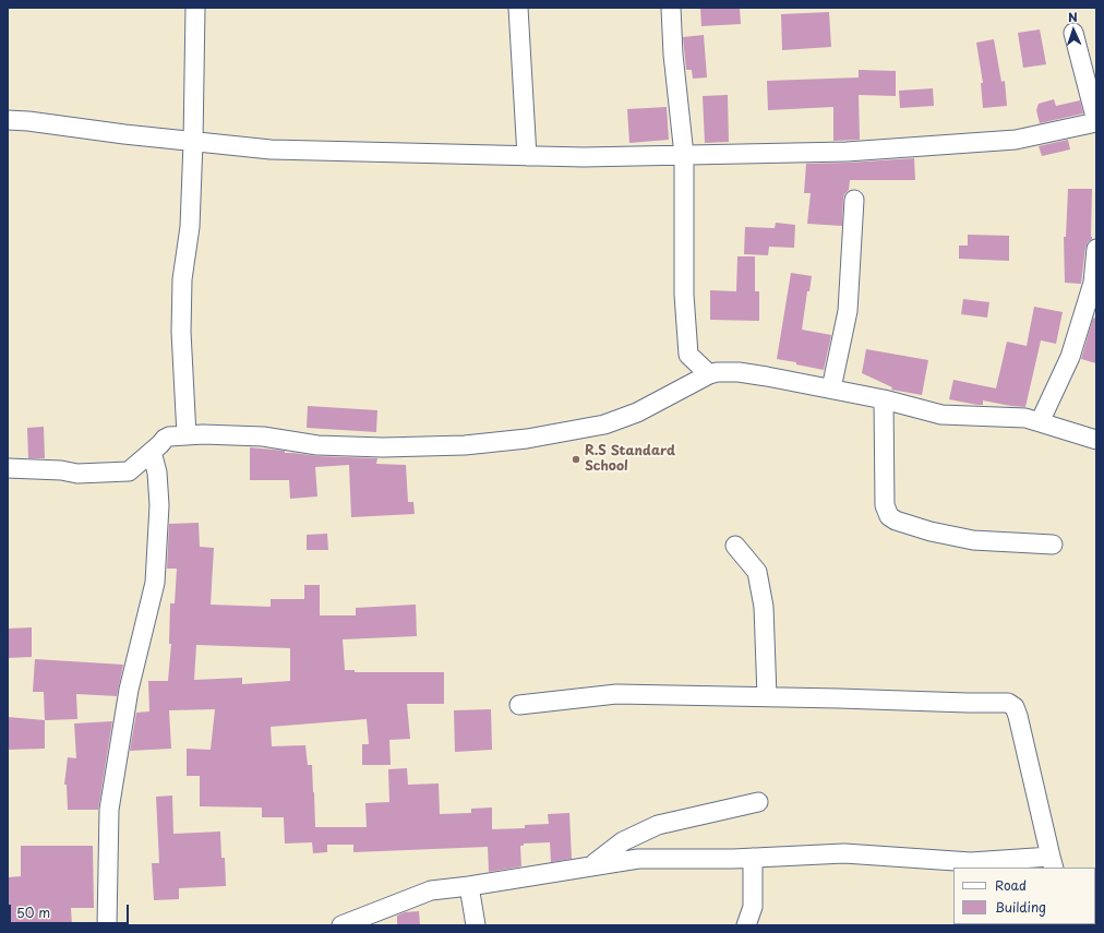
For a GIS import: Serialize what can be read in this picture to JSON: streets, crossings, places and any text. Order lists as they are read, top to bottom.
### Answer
{
  "places": ["R.S Standard School"],
  "legend": ["Road", "Building"],
  "scale_bar": "50 m",
  "north": "top"
}
